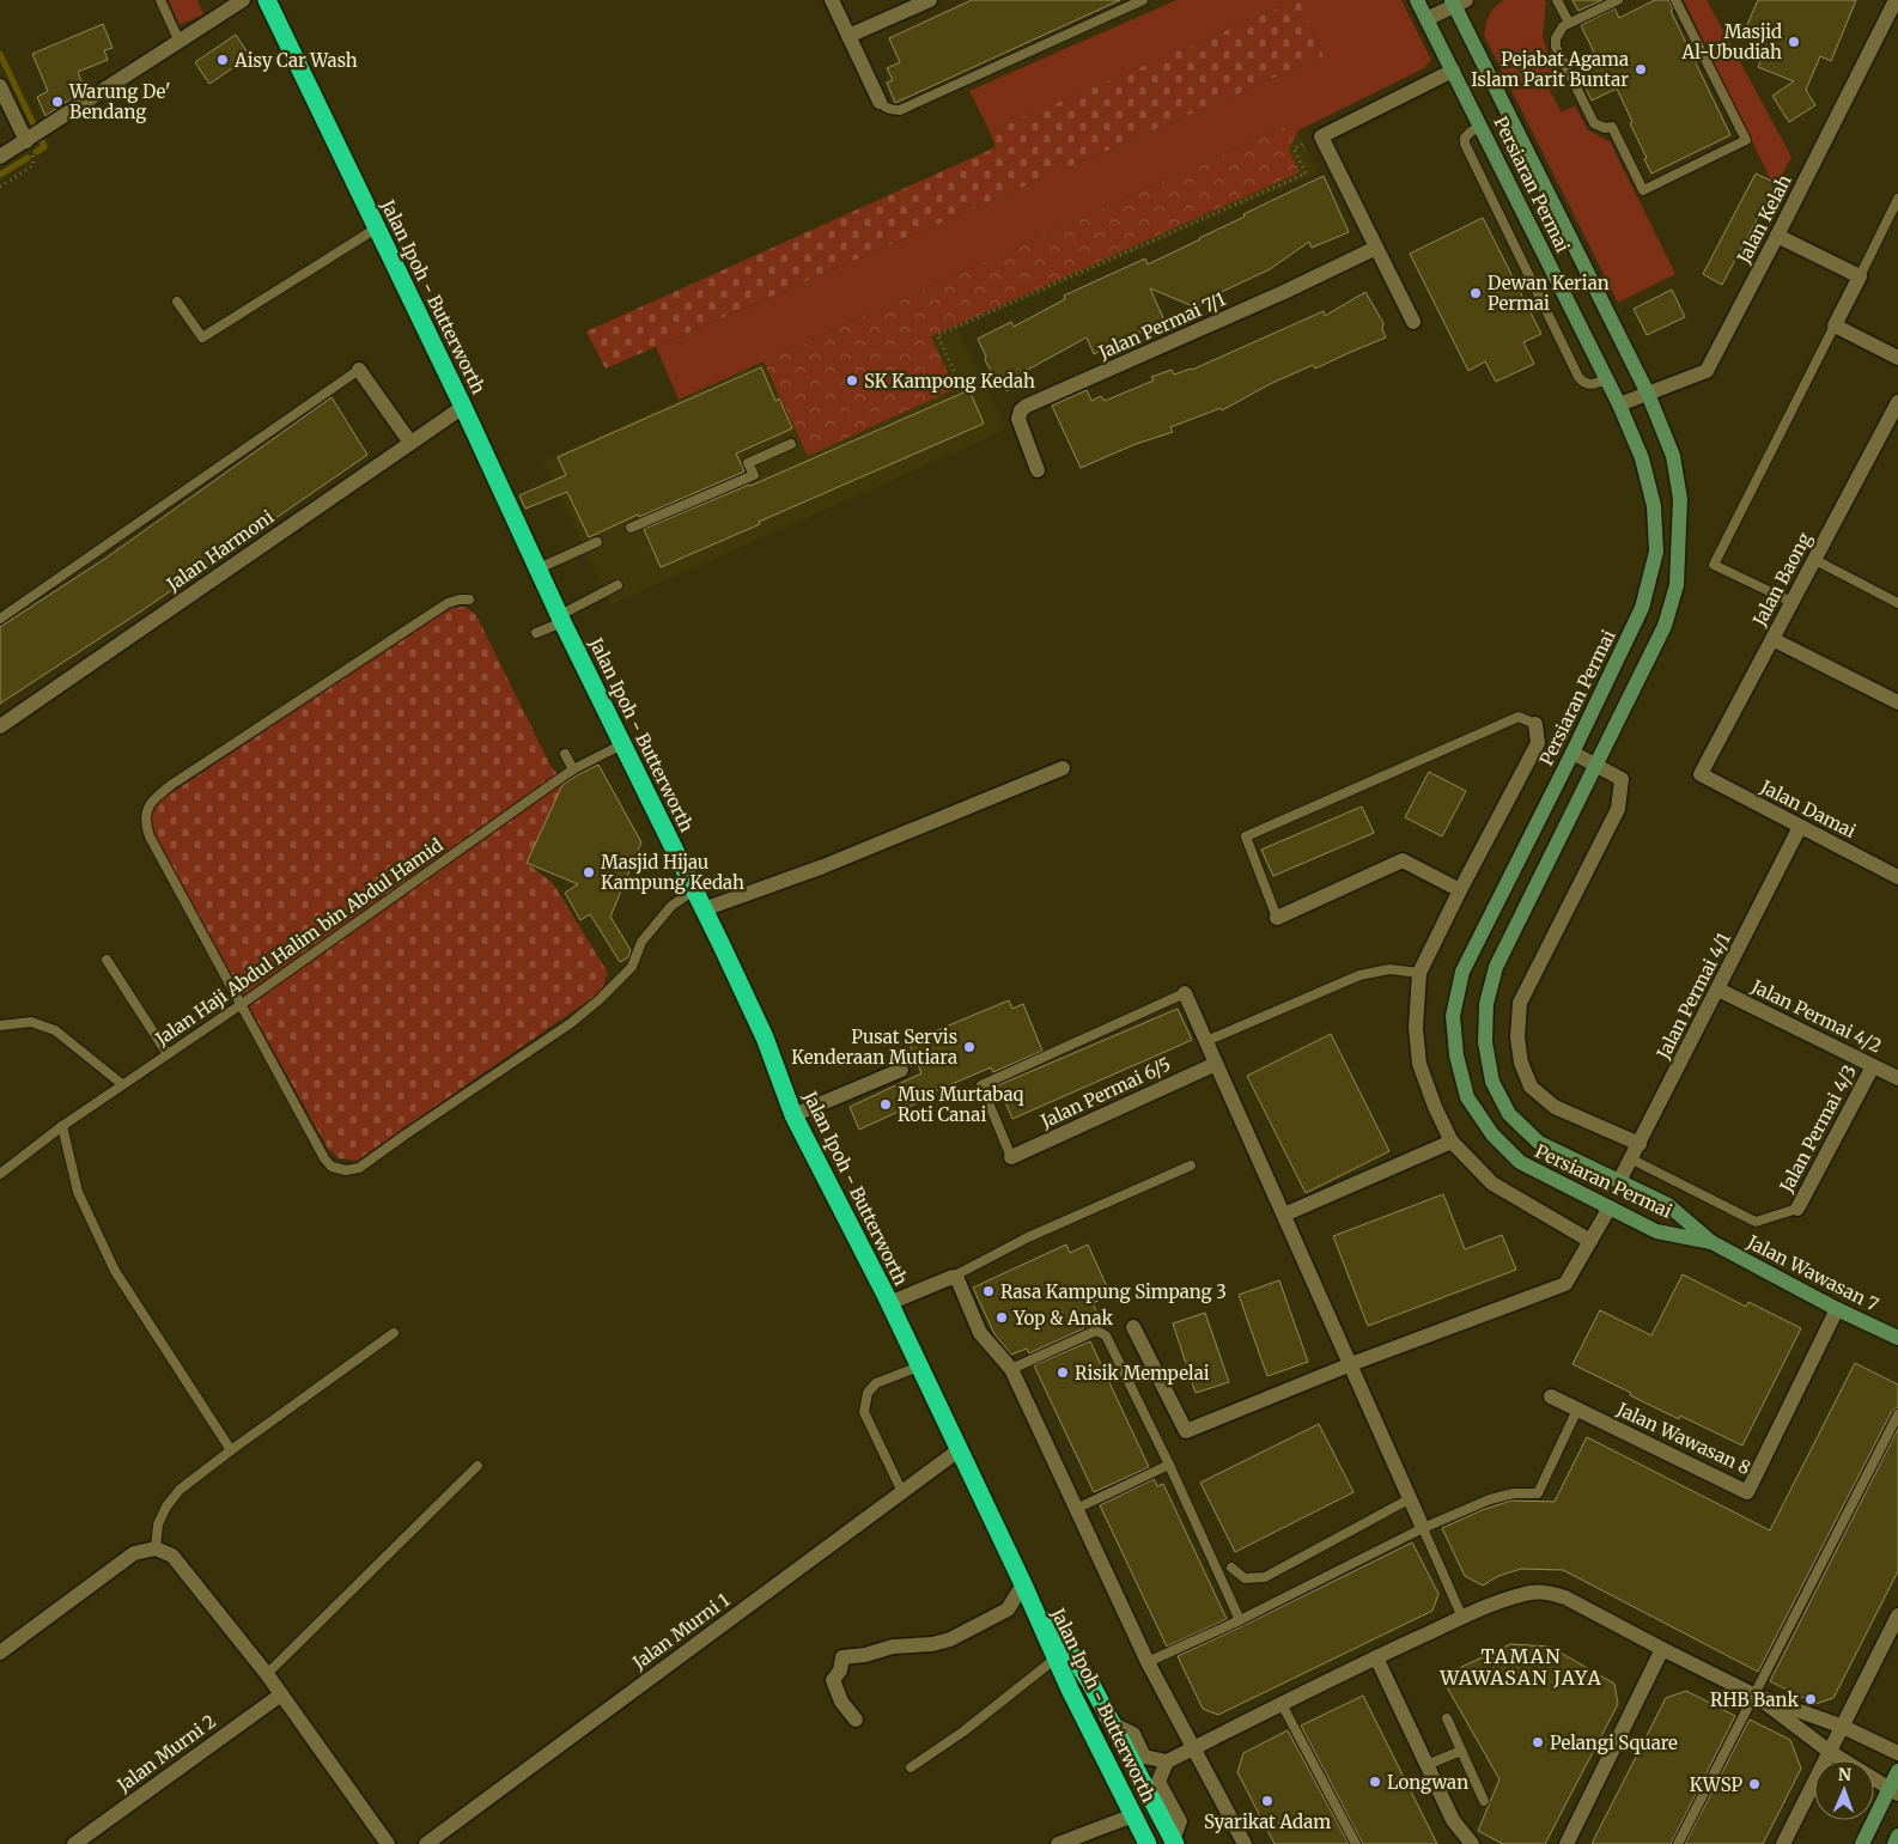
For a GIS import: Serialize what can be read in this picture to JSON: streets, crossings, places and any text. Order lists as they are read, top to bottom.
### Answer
{
  "streets": {
    "highway": ["Jalan Ipoh - Butterworth"],
    "street": [
      "Persiaran Permai",
      "Jalan Kelah",
      "Jalan Permai 7/1",
      "Jalan Harmoni",
      "Jalan Baong",
      "Jalan Damai",
      "Jalan Permai 4/1",
      "Jalan Permai 4/2",
      "Jalan Permai 6/5",
      "Jalan Permai 4/3",
      "Jalan Wawasan 7",
      "Jalan Wawasan 8",
      "Jalan Murni 1",
      "Jalan Murni 2"
    ],
    "lane": ["Jalan Haji Abdul Halim bin Abdul Hamid"]
  },
  "crossings": [
    ["Persiaran Permai", "Jalan Kelah"],
    ["Persiaran Permai", "Jalan Permai 4/1"],
    ["Persiaran Permai", "Jalan Wawasan 7"],
    ["Jalan Ipoh - Butterworth", "Jalan Harmoni"],
    ["Jalan Ipoh - Butterworth", "Jalan Haji Abdul Halim bin Abdul Hamid"],
    ["Jalan Ipoh - Butterworth", "Jalan Murni 1"],
    ["Jalan Baong", "Jalan Damai"],
    ["Jalan Damai", "Jalan Permai 4/1"],
    ["Jalan Permai 4/1", "Jalan Permai 4/2"],
    ["Jalan Permai 4/2", "Jalan Permai 4/3"],
    ["Jalan Wawasan 7", "Jalan Wawasan 8"]
  ],
  "districts": ["TAMAN WAWASAN JAYA"],
  "places": [
    "Masjid Al-Ubudiah",
    "Aisy Car Wash",
    "Pejabat Agama Islam Parit Buntar",
    "Warung De' Bendang",
    "Dewan Kerian Permai",
    "SK Kampong Kedah",
    "Masjid Hijau Kampung Kedah",
    "Pusat Servis Kenderaan Mutiara",
    "Mus Murtabaq Roti Canai",
    "Rasa Kampung Simpang 3",
    "Yop & Anak",
    "Risik Mempelai",
    "RHB Bank",
    "Pelangi Square",
    "Longwan",
    "KWSP",
    "Syarikat Adam"
  ],
  "north": "top"
}
